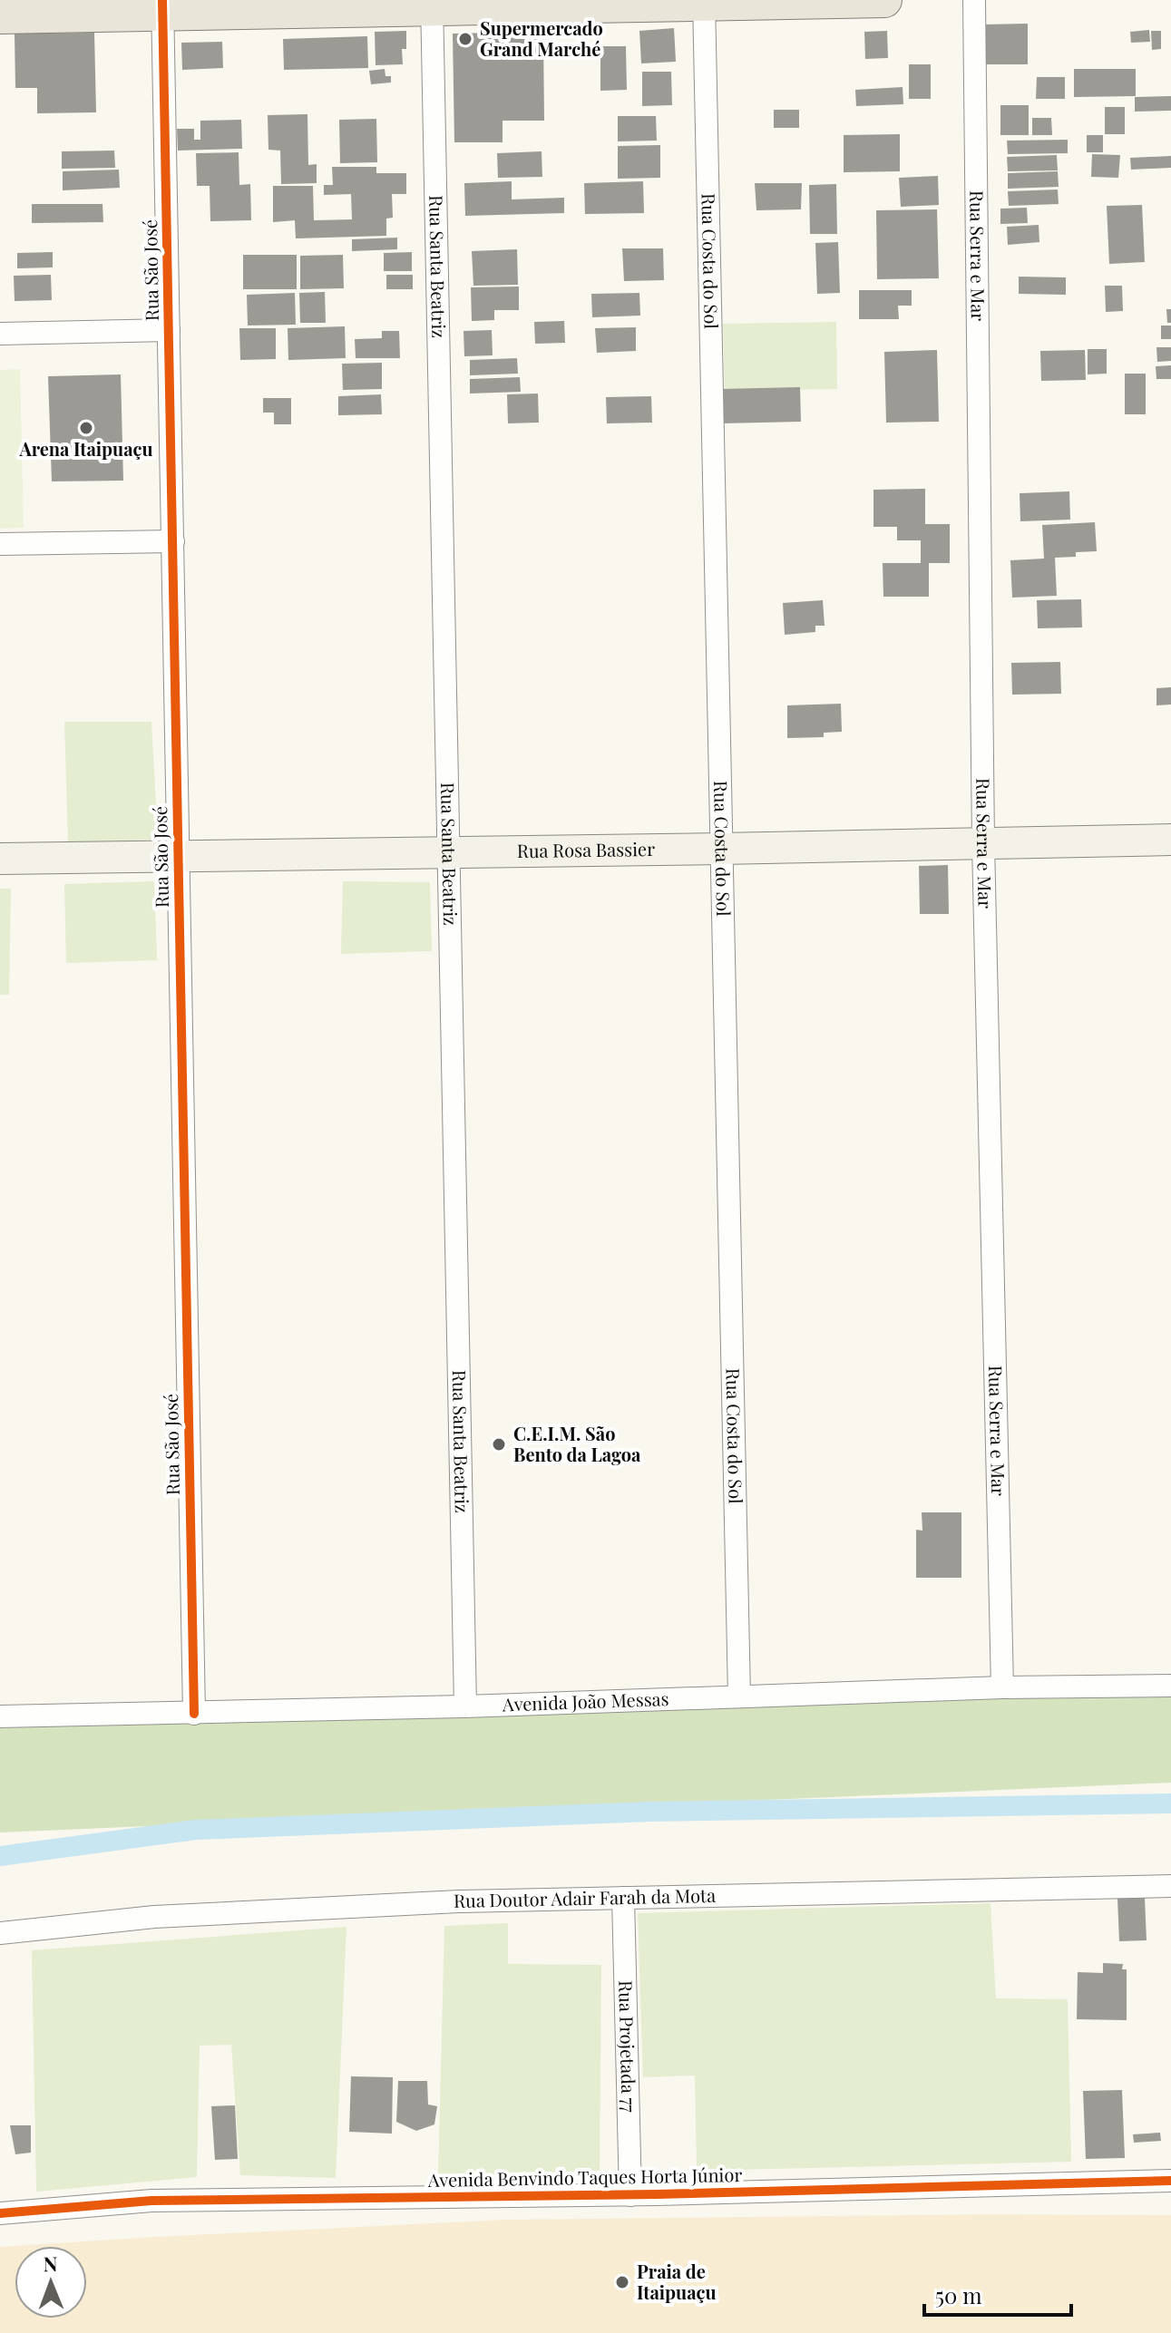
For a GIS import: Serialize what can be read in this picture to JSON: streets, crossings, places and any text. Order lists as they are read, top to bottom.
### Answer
{
  "streets": {
    "street": [
      "Rua Serra e Mar",
      "Rua Costa do Sol",
      "Rua Santa Beatriz",
      "Rua São José",
      "Rua Rosa Bassier",
      "Avenida João Messas",
      "Rua Doutor Adair Farah da Mota",
      "Rua Projetada 77",
      "Avenida Benvindo Taques Horta Júnior"
    ]
  },
  "crossings": [
    ["Rua Serra e Mar", "Rua Rosa Bassier"],
    ["Rua Serra e Mar", "Avenida João Messas"],
    ["Rua Costa do Sol", "Rua Rosa Bassier"],
    ["Rua Costa do Sol", "Avenida João Messas"],
    ["Rua Santa Beatriz", "Rua Rosa Bassier"],
    ["Rua Santa Beatriz", "Avenida João Messas"],
    ["Rua São José", "Rua Rosa Bassier"],
    ["Rua São José", "Avenida João Messas"],
    ["Rua Doutor Adair Farah da Mota", "Rua Projetada 77"],
    ["Rua Projetada 77", "Avenida Benvindo Taques Horta Júnior"]
  ],
  "places": [
    "Supermercado Grand Marché",
    "Arena Itaipuaçu",
    "C.E.I.M. São Bento da Lagoa",
    "Praia de Itaipuaçu"
  ],
  "scale_bar": "50 m",
  "north": "top"
}
